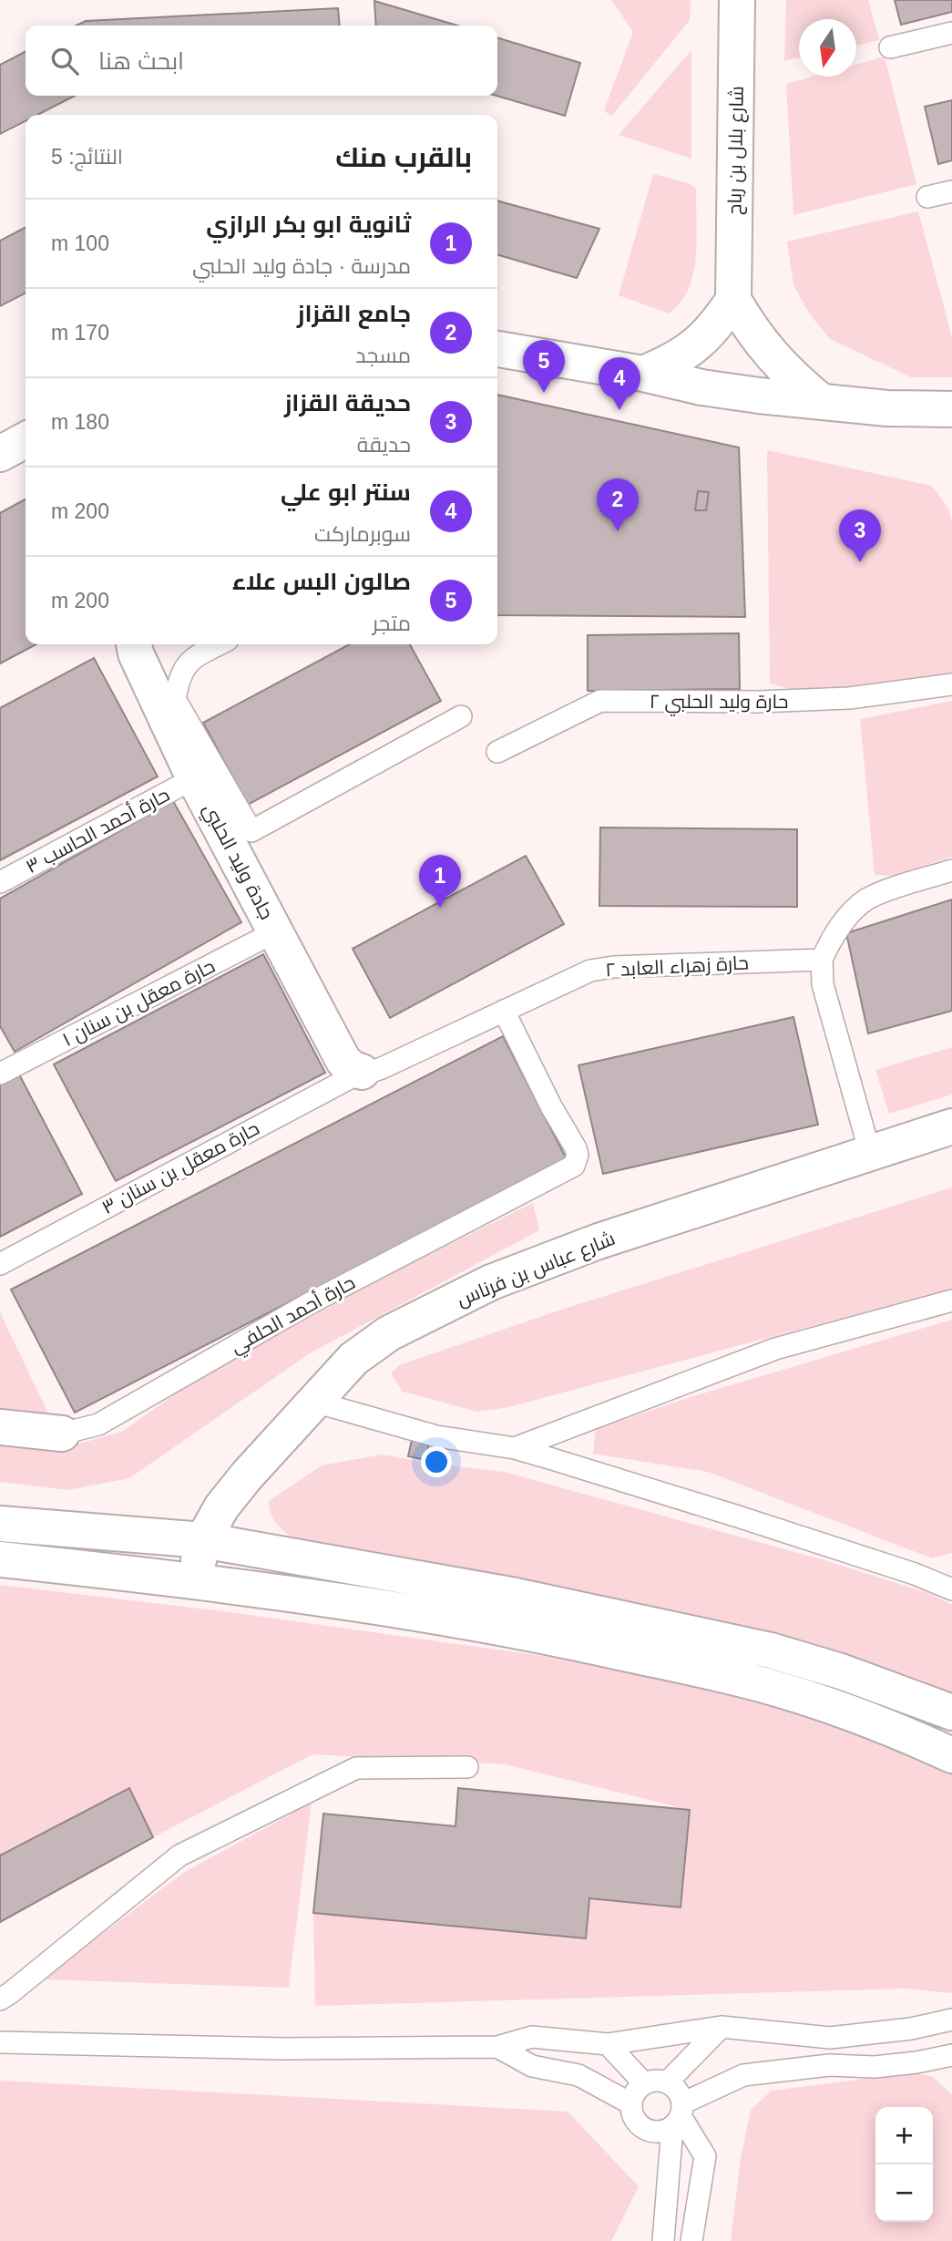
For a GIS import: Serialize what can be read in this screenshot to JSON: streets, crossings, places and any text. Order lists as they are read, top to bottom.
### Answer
{
  "streets": {
    "main road": ["شارع بلال بن رباح", "جادة وليد الحلبي", "شارع عباس بن فرناس"],
    "lane": [
      "حارة وليد الحلبي ٢",
      "حارة أحمد الحاسب ٣",
      "حارة زهراء العابد ٢",
      "حارة معقل بن سنان ١",
      "حارة معقل بن سنان ٣",
      "حارة أحمد الحلفي"
    ]
  },
  "crossings": [
    ["حارة أحمد الحاسب ٣", "جادة وليد الحلبي"],
    ["جادة وليد الحلبي", "حارة زهراء العابد ٢"],
    ["جادة وليد الحلبي", "حارة معقل بن سنان ١"],
    ["جادة وليد الحلبي", "حارة معقل بن سنان ٣"],
    ["حارة زهراء العابد ٢", "حارة معقل بن سنان ٣"],
    ["حارة زهراء العابد ٢", "حارة أحمد الحلفي"]
  ],
  "north": "bottom",
  "page": {
    "search": "ابحث هنا",
    "heading": ["بالقرب منك", "النتائج: 5"],
    "list": [
      {
        "mark": "1",
        "name": "ثانوية ابو بكر الرازي",
        "note": "مدرسة · جادة وليد الحلبي",
        "value": "100 m"
      },
      {
        "mark": "2",
        "name": "جامع القزاز",
        "note": "مسجد",
        "value": "170 m"
      },
      {
        "mark": "3",
        "name": "حديقة القزاز",
        "note": "حديقة",
        "value": "180 m"
      },
      {
        "mark": "4",
        "name": "سنتر ابو علي",
        "note": "سوبرماركت",
        "value": "200 m"
      },
      {
        "mark": "5",
        "name": "صالون البس علاء",
        "note": "متجر",
        "value": "200 m"
      }
    ],
    "pins": [
      "5",
      "4",
      "2",
      "3",
      "1"
    ],
    "map_buttons": ["+", "−"]
  }
}
